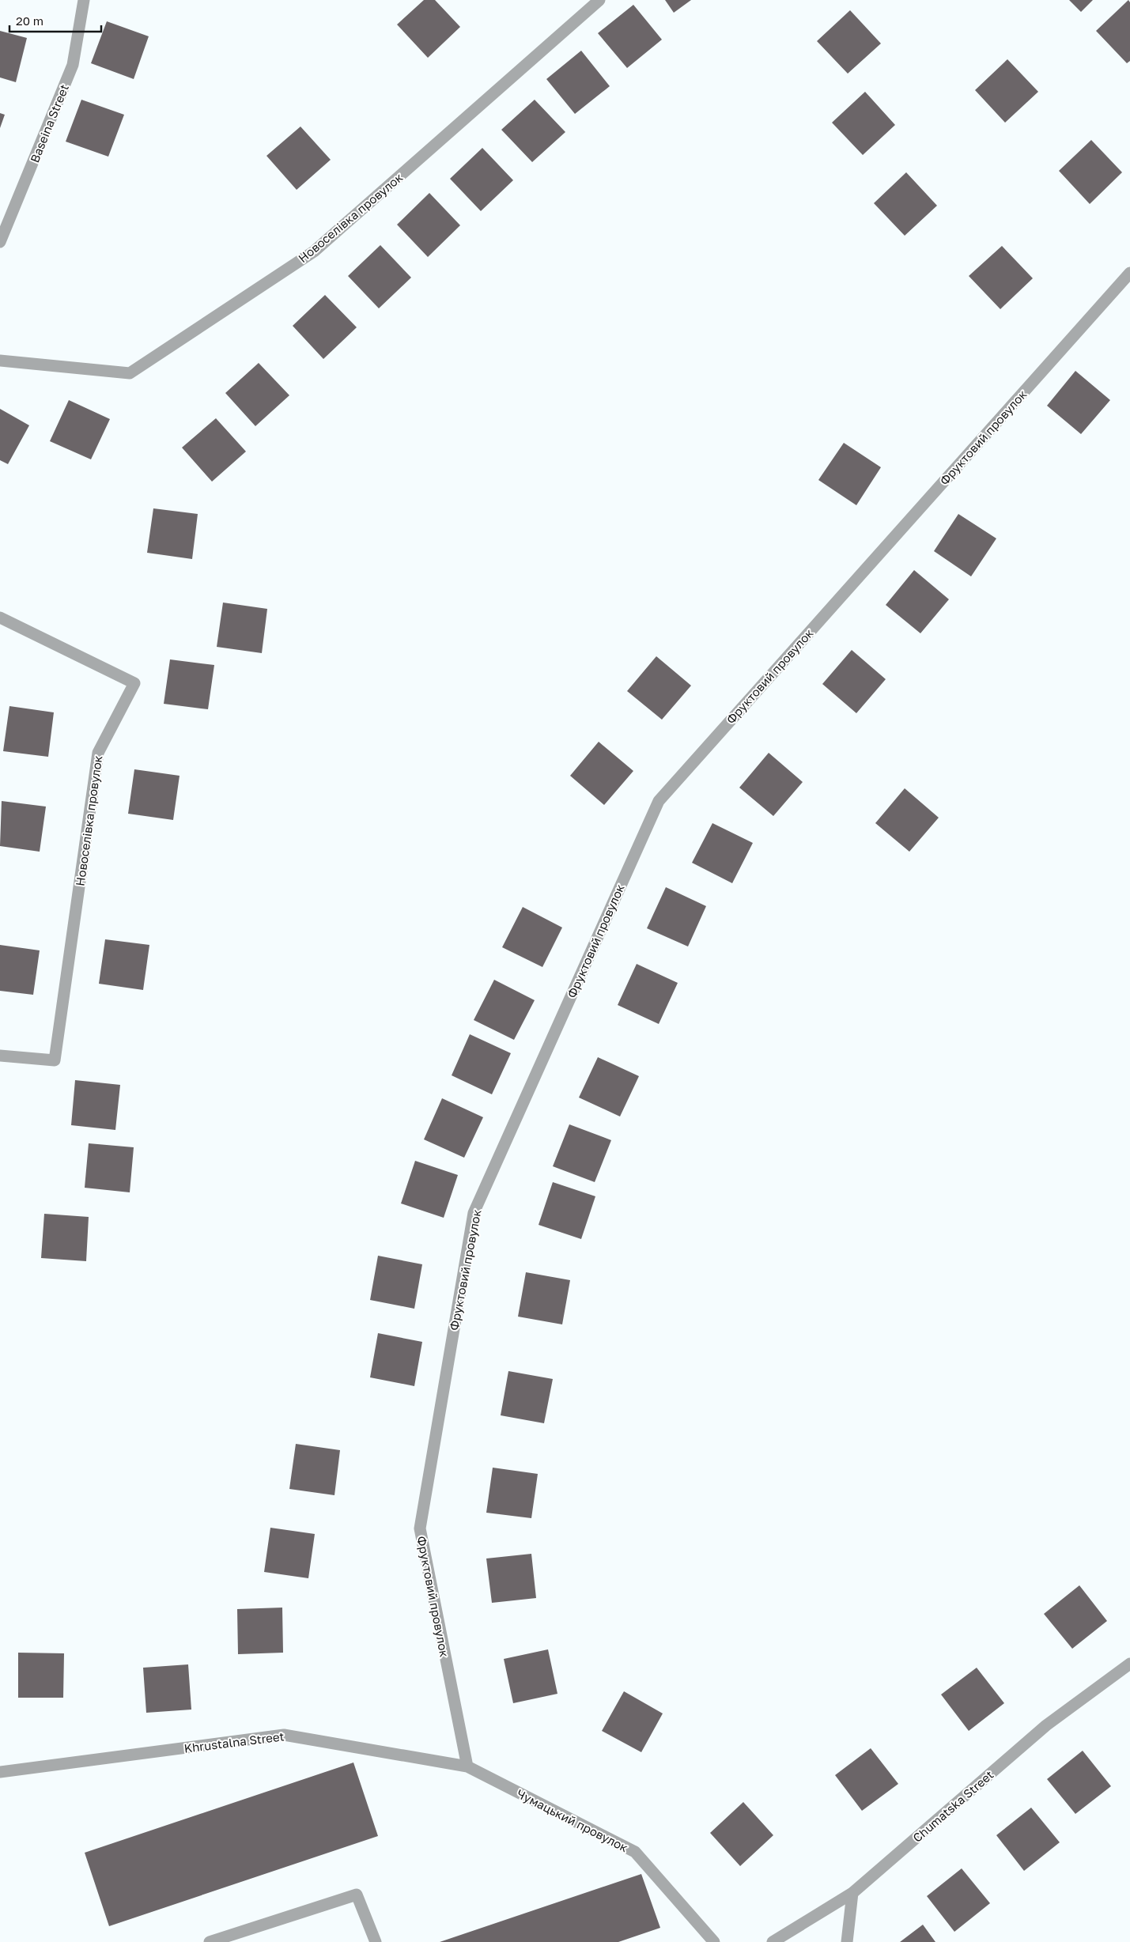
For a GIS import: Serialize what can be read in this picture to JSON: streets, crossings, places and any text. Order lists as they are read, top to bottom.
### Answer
{
  "streets": {
    "street": [
      "Baseina Street",
      "Новоселівка провулок",
      "Фруктовий провулок",
      "Khrustalna Street",
      "Chumatska Street",
      "Чумацький провулок"
    ]
  },
  "crossings": [
    ["Фруктовий провулок", "Khrustalna Street"],
    ["Фруктовий провулок", "Чумацький провулок"],
    ["Khrustalna Street", "Чумацький провулок"]
  ],
  "scale_bar": "20 m"
}
